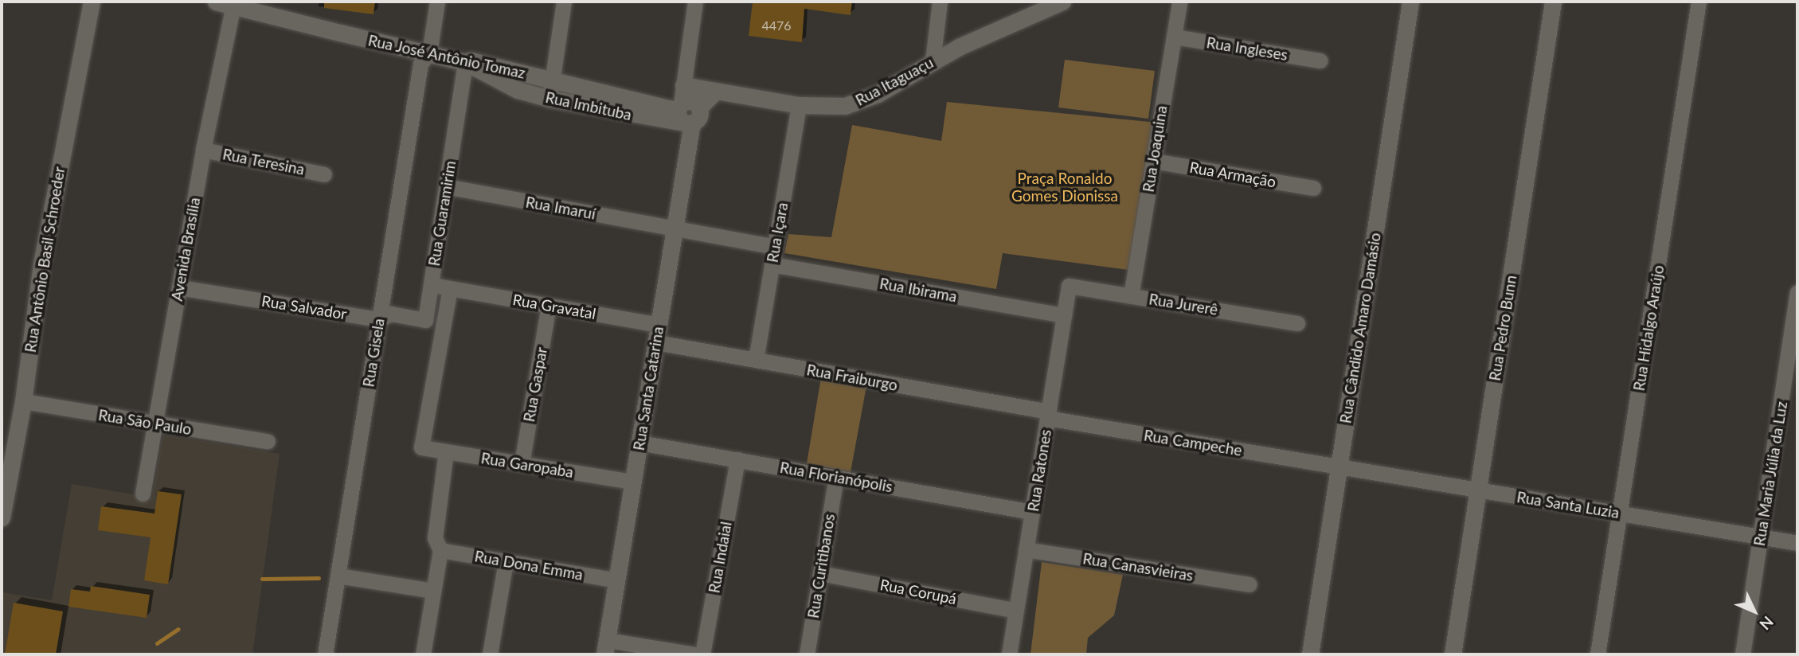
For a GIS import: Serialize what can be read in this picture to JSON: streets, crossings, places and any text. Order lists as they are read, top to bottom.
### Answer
{
  "streets": {
    "street": [
      "Rua Ingleses",
      "Rua José Antônio Tomaz",
      "Rua Itaguaçu",
      "Rua Imbituba",
      "Rua Joaquina",
      "Rua Teresina",
      "Rua Armação",
      "Rua Imaruí",
      "Rua Guaramirim",
      "Rua Içara",
      "Avenida Brasília",
      "Rua Antônio Basil Schroeder",
      "Rua Ibirama",
      "Rua Jurerê",
      "Rua Gravatal",
      "Rua Salvador",
      "Rua Cândido Amaro Damásio",
      "Rua Pedro Bunn",
      "Rua Hidalgo Araújo",
      "Rua Gisela",
      "Rua Fraiburgo",
      "Rua Gaspar",
      "Rua Santa Catarina",
      "Rua São Paulo",
      "Rua Campeche",
      "Rua Garopaba",
      "Rua Ratones",
      "Rua Maria Júlia da Luz",
      "Rua Florianópolis",
      "Rua Santa Luzia",
      "Rua Indaial",
      "Rua Dona Emma",
      "Rua Curitibanos",
      "Rua Canasvieiras",
      "Rua Corupá"
    ]
  },
  "crossings": [
    ["Rua Ingleses", "Rua Joaquina"],
    ["Rua José Antônio Tomaz", "Rua Imbituba"],
    ["Rua José Antônio Tomaz", "Rua Guaramirim"],
    ["Rua José Antônio Tomaz", "Avenida Brasília"],
    ["Rua José Antônio Tomaz", "Rua Gisela"],
    ["Rua José Antônio Tomaz", "Rua Santa Catarina"],
    ["Rua Itaguaçu", "Rua Içara"],
    ["Rua Itaguaçu", "Rua Santa Catarina"],
    ["Rua Imbituba", "Rua Guaramirim"],
    ["Rua Imbituba", "Rua Santa Catarina"],
    ["Rua Joaquina", "Rua Armação"],
    ["Rua Joaquina", "Rua Jurerê"],
    ["Rua Teresina", "Avenida Brasília"],
    ["Rua Imaruí", "Rua Guaramirim"],
    ["Rua Imaruí", "Rua Içara"],
    ["Rua Imaruí", "Rua Santa Catarina"],
    ["Rua Guaramirim", "Rua Gravatal"],
    ["Rua Guaramirim", "Rua Salvador"],
    ["Rua Guaramirim", "Rua Garopaba"],
    ["Rua Içara", "Rua Ibirama"],
    ["Rua Içara", "Rua Fraiburgo"],
    ["Avenida Brasília", "Rua Salvador"],
    ["Avenida Brasília", "Rua São Paulo"],
    ["Rua Antônio Basil Schroeder", "Rua São Paulo"],
    ["Rua Ibirama", "Rua Ratones"],
    ["Rua Jurerê", "Rua Ratones"],
    ["Rua Gravatal", "Rua Gaspar"],
    ["Rua Gravatal", "Rua Santa Catarina"],
    ["Rua Salvador", "Rua Gisela"],
    ["Rua Cândido Amaro Damásio", "Rua Campeche"],
    ["Rua Cândido Amaro Damásio", "Rua Santa Luzia"],
    ["Rua Pedro Bunn", "Rua Santa Luzia"],
    ["Rua Hidalgo Araújo", "Rua Santa Luzia"],
    ["Rua Fraiburgo", "Rua Santa Catarina"],
    ["Rua Fraiburgo", "Rua Campeche"],
    ["Rua Fraiburgo", "Rua Ratones"],
    ["Rua Gaspar", "Rua Garopaba"],
    ["Rua Santa Catarina", "Rua Garopaba"],
    ["Rua Santa Catarina", "Rua Florianópolis"],
    ["Rua Santa Catarina", "Rua Dona Emma"],
    ["Rua Campeche", "Rua Ratones"],
    ["Rua Campeche", "Rua Santa Luzia"],
    ["Rua Ratones", "Rua Florianópolis"],
    ["Rua Ratones", "Rua Canasvieiras"],
    ["Rua Ratones", "Rua Corupá"],
    ["Rua Maria Júlia da Luz", "Rua Santa Luzia"],
    ["Rua Florianópolis", "Rua Indaial"],
    ["Rua Florianópolis", "Rua Curitibanos"],
    ["Rua Curitibanos", "Rua Corupá"]
  ],
  "parks": ["Praça Ronaldo Gomes Dionissa"],
  "house_numbers": ["4476"],
  "north": "bottom right"
}
